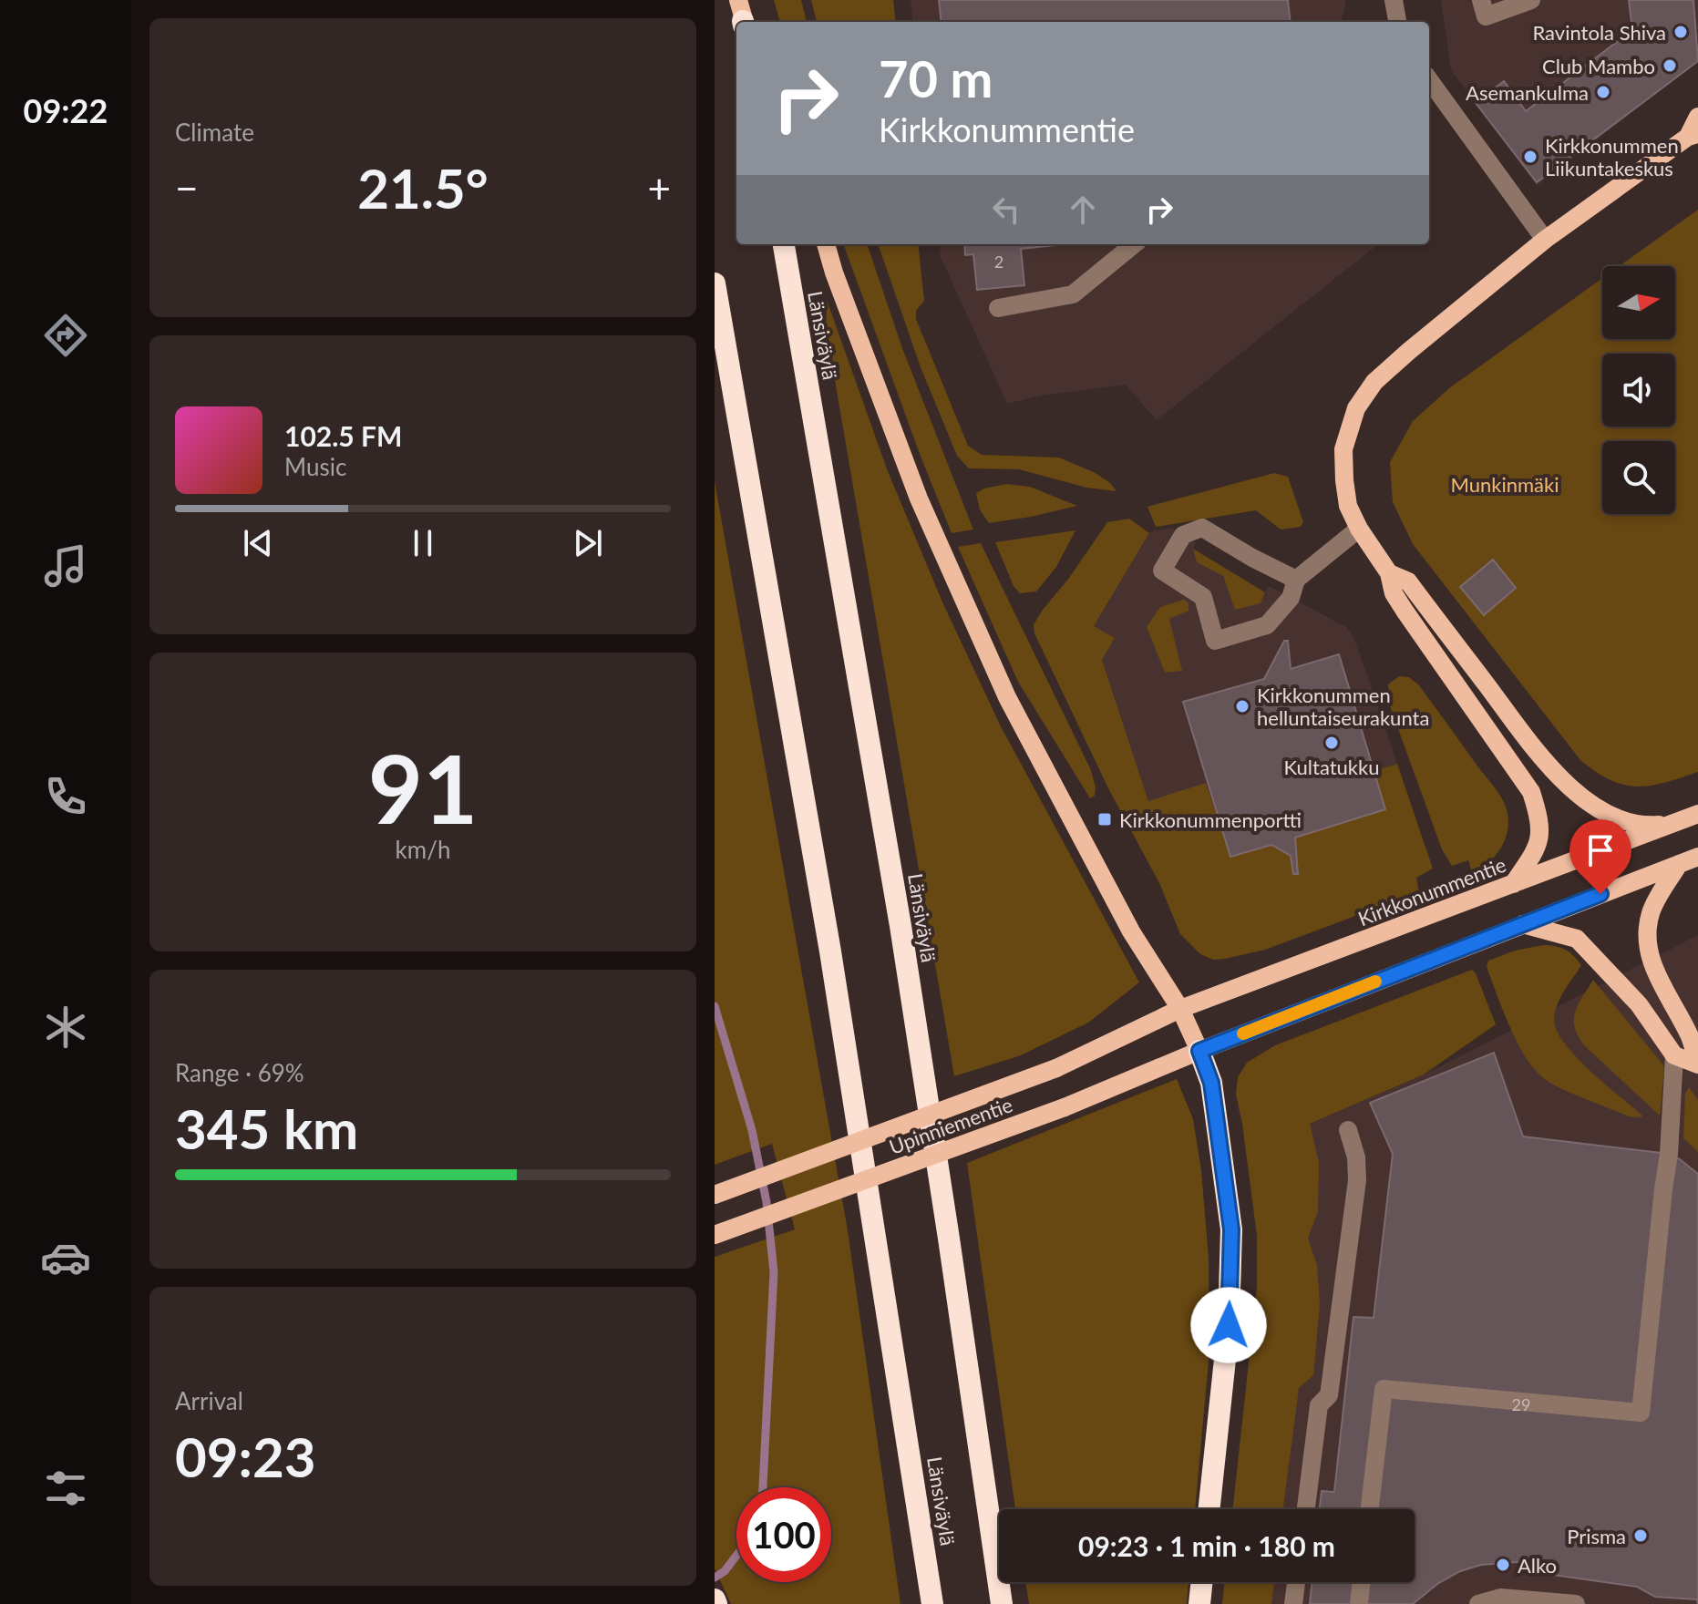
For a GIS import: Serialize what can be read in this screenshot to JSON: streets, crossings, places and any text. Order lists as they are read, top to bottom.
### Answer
{
  "streets": {
    "highway": ["Länsiväylä"],
    "main road": ["Kirkkonummentie", "Upinniementie"]
  },
  "crossings": [
    ["Kirkkonummentie", "Upinniementie"]
  ],
  "parks": ["Munkinmäki"],
  "places": {
    "other": [
      "Ravintola Shiva",
      "Club Mambo",
      "Asemankulma",
      "Kirkkonummen Liikuntakeskus",
      "Kirkkonummen helluntaiseurakunta",
      "Kultatukku",
      "Prisma",
      "Alko"
    ],
    "transit": ["Kirkkonummenportti"]
  },
  "house_numbers": ["2", "29"],
  "north": "right",
  "page": {
    "tabs": "09:22",
    "tile": [
      "Climate",
      ["91", "km/h"],
      ["Range · 69%", "345 km"],
      ["Arrival", "09:23"]
    ],
    "turn": ["70 m", "Kirkkonummentie"],
    "heat": ["−", "21.5°", "+"],
    "song": ["102.5 FM", "Music"],
    "limit": "100",
    "trip": "09:23 · 1 min · 180 m"
  }
}
